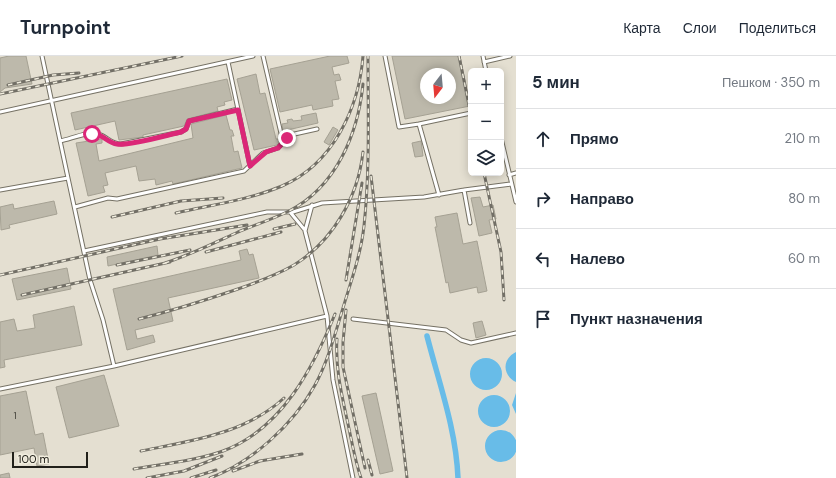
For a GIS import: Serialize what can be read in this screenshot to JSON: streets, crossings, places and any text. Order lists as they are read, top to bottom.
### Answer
{
  "house_numbers": ["1"],
  "scale_bar": "100 m",
  "north": "bottom",
  "page": {
    "header": "Turnpoint",
    "nav": ["Карта", "Слои", "Поделиться"],
    "heading": ["5 мин", "Пешком · 350 m"],
    "map_buttons": ["+", "−"],
    "list": [
      ["Прямо", "210 m"],
      ["Направо", "80 m"],
      ["Налево", "60 m"],
      "Пункт назначения"
    ],
    "scale": "100 m"
  }
}
